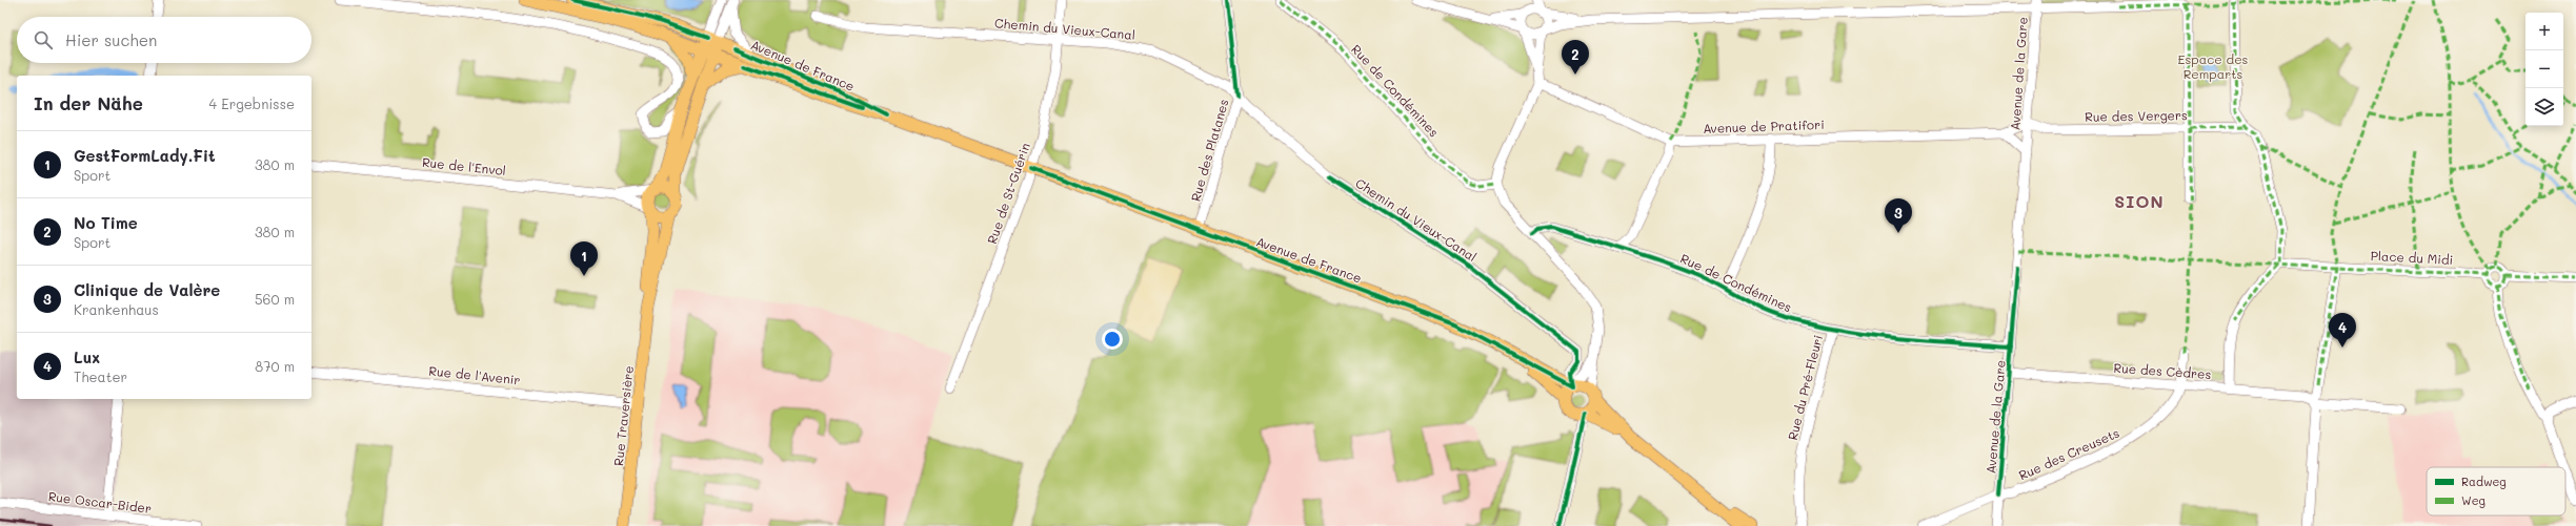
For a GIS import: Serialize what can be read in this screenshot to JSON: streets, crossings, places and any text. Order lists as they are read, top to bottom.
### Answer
{
  "streets": {
    "main road": ["Avenue de France", "Rue Traversière"],
    "street": [
      "Chemin du Vieux-Canal",
      "Avenue de la Gare",
      "Rue de Condémines",
      "Rue des Vergers",
      "Avenue de Pratifori",
      "Rue des Platanes",
      "Rue de l'Envol",
      "Rue de St-Guérin",
      "Place du Midi",
      "Rue des Cèdres",
      "Rue de l'Avenir",
      "Rue du Pré-Fleuri",
      "Rue des Creusets",
      "Rue Oscar-Bider"
    ]
  },
  "crossings": [
    ["Chemin du Vieux-Canal", "Avenue de France"],
    ["Chemin du Vieux-Canal", "Rue des Platanes"],
    ["Chemin du Vieux-Canal", "Rue de St-Guérin"],
    ["Avenue de France", "Rue des Platanes"],
    ["Avenue de France", "Rue de St-Guérin"],
    ["Avenue de la Gare", "Rue de Condémines"],
    ["Avenue de la Gare", "Rue des Vergers"],
    ["Avenue de la Gare", "Avenue de Pratifori"],
    ["Avenue de la Gare", "Rue des Cèdres"],
    ["Avenue de la Gare", "Rue des Creusets"],
    ["Rue de Condémines", "Rue du Pré-Fleuri"],
    ["Rue des Vergers", "Avenue de Pratifori"],
    ["Rue de l'Envol", "Rue Traversière"],
    ["Rue des Cèdres", "Rue des Creusets"],
    ["Rue de l'Avenir", "Rue Traversière"]
  ],
  "districts": ["SION"],
  "parks": ["Espace des Remparts"],
  "legend": ["Radweg", "Weg"],
  "page": {
    "map_buttons": ["+", "−"],
    "search": "Hier suchen",
    "pins": [
      "2",
      "3",
      "1",
      "4"
    ],
    "heading": ["In der Nähe", "4 Ergebnisse"],
    "list": [
      {
        "mark": "1",
        "name": "GestFormLady.Fit",
        "note": "Sport",
        "value": "380 m"
      },
      {
        "mark": "2",
        "name": "No Time",
        "note": "Sport",
        "value": "380 m"
      },
      {
        "mark": "3",
        "name": "Clinique de Valère",
        "note": "Krankenhaus",
        "value": "560 m"
      },
      {
        "mark": "4",
        "name": "Lux",
        "note": "Theater",
        "value": "870 m"
      }
    ]
  }
}
